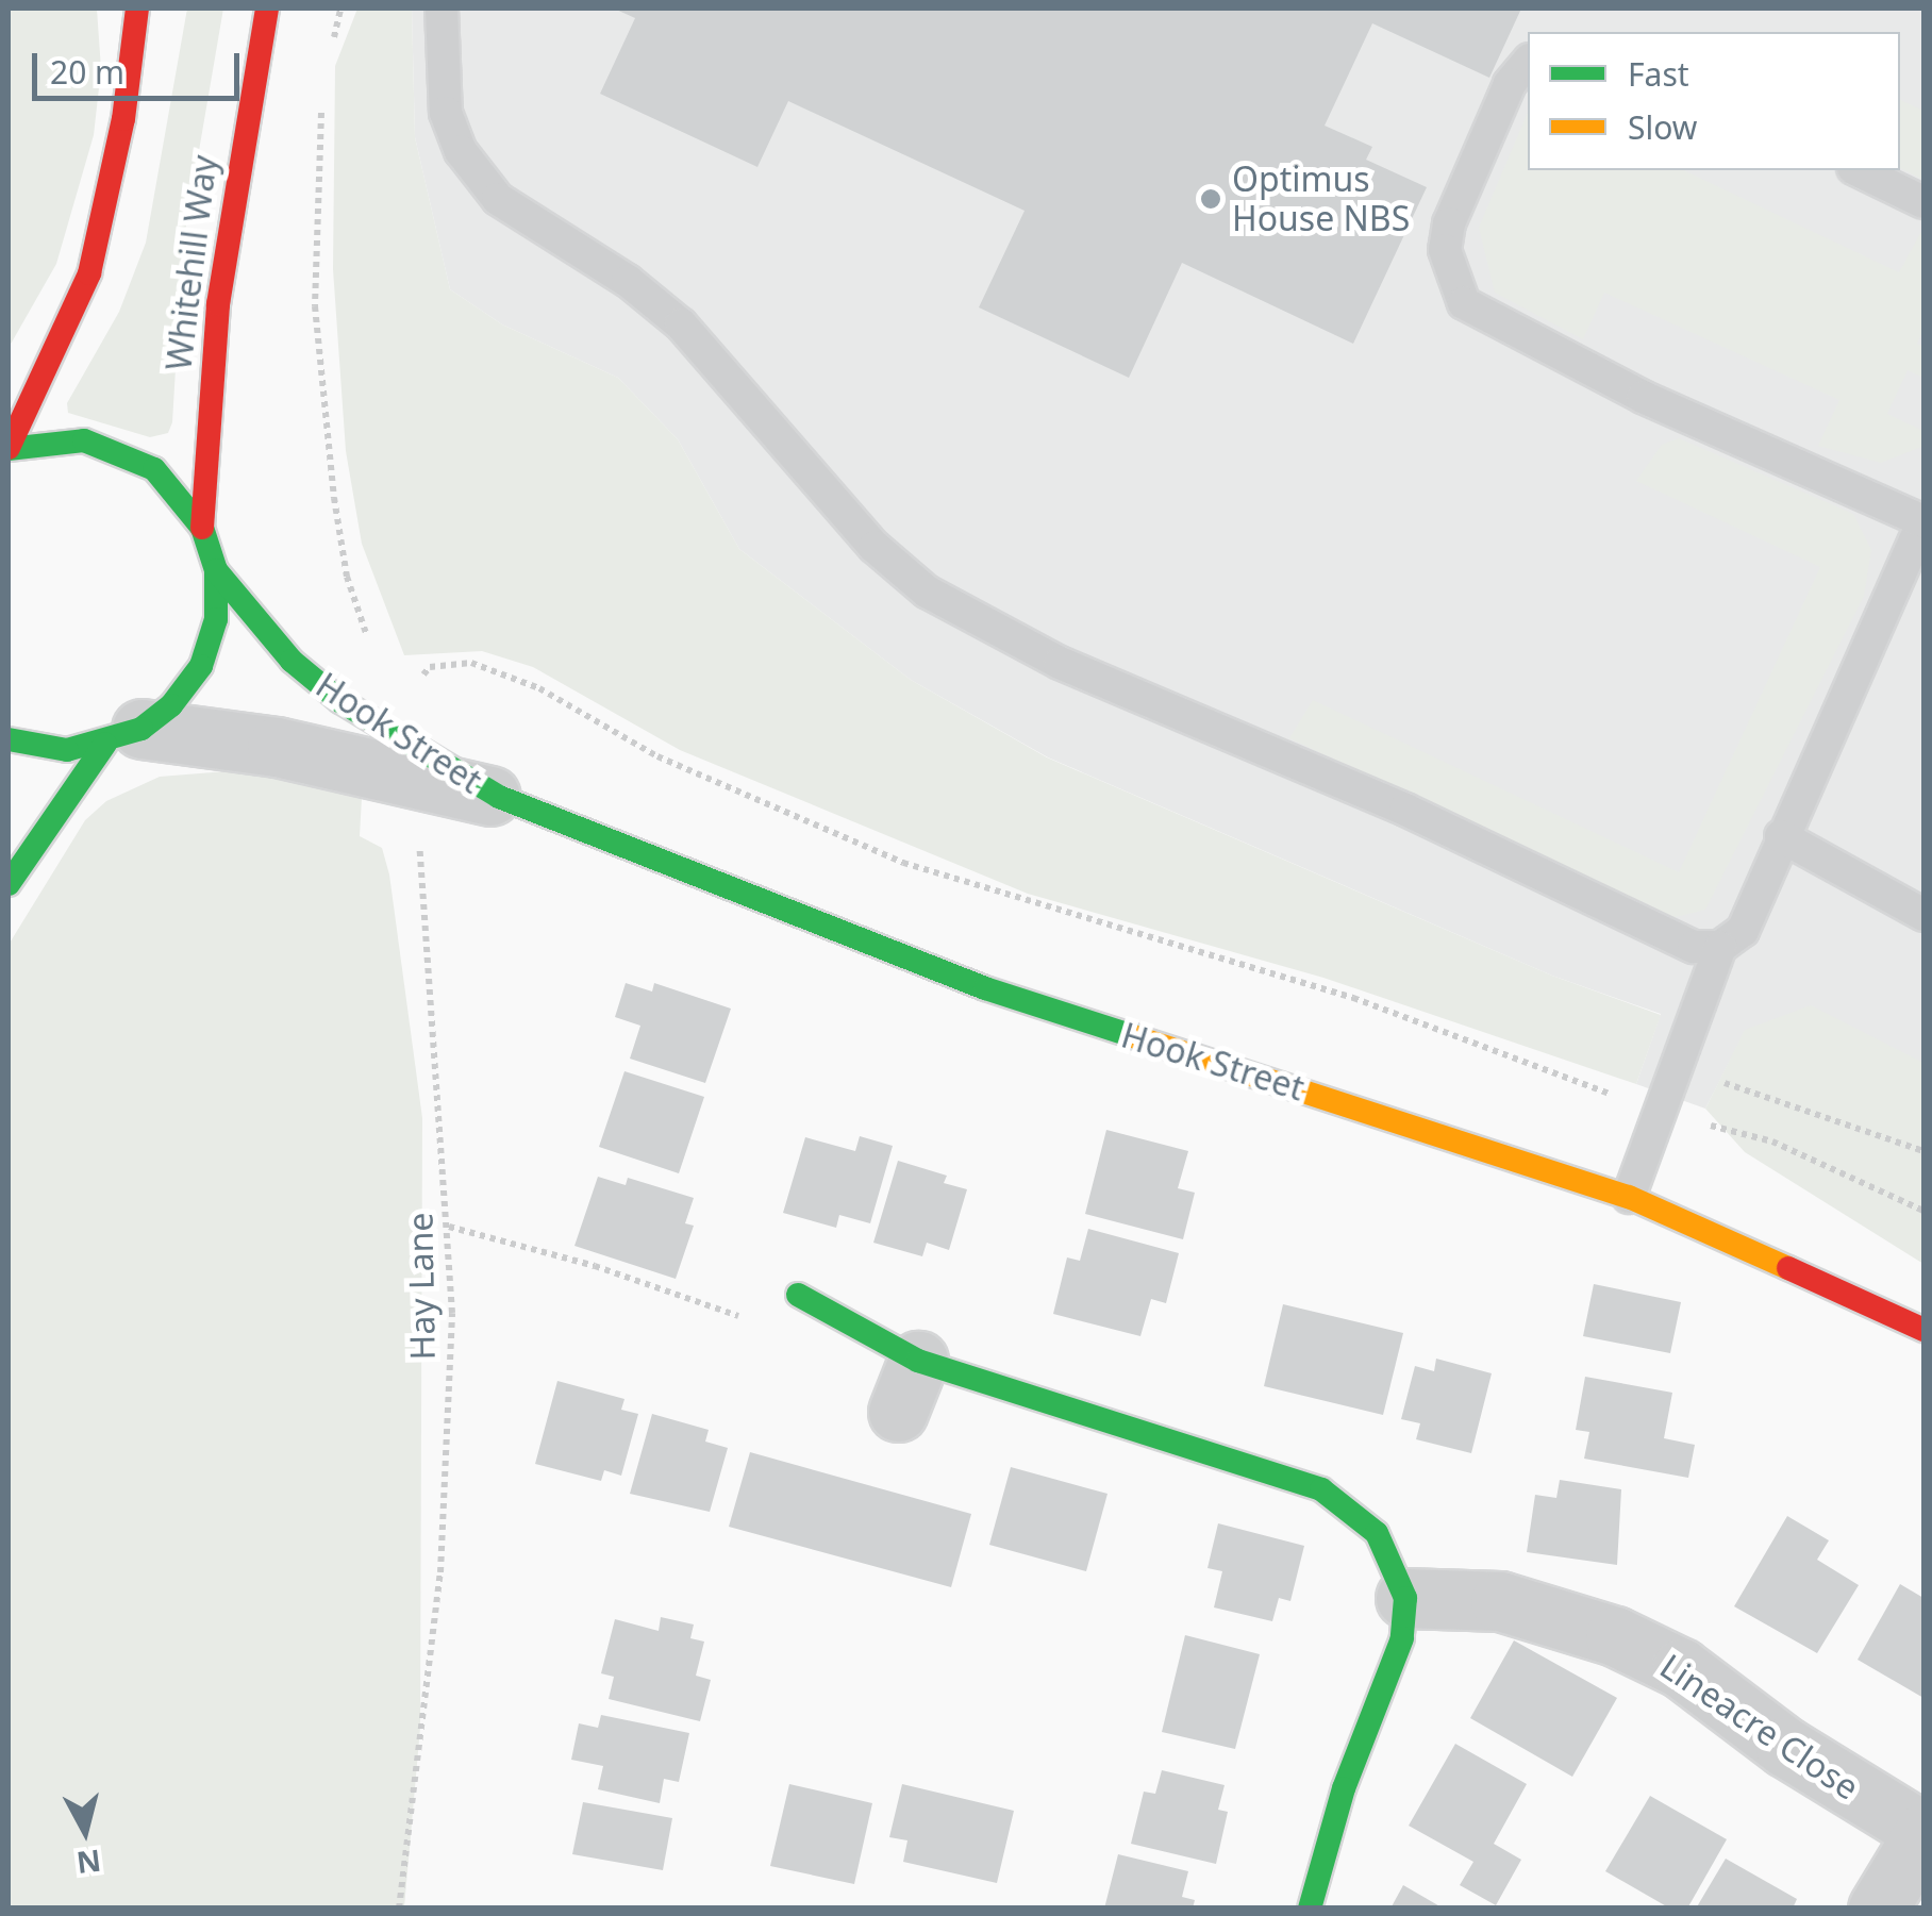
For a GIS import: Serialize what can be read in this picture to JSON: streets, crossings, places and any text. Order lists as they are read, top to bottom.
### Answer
{
  "streets": {
    "street": ["Whitehill Way", "Hook Street", "Lineacre Close"],
    "path": ["Hay Lane"]
  },
  "crossings": [
    ["Hook Street", "Hay Lane"]
  ],
  "places": ["Optimus House NBS"],
  "legend": ["Fast", "Slow"],
  "scale_bar": "20 m",
  "north": "bottom"
}
